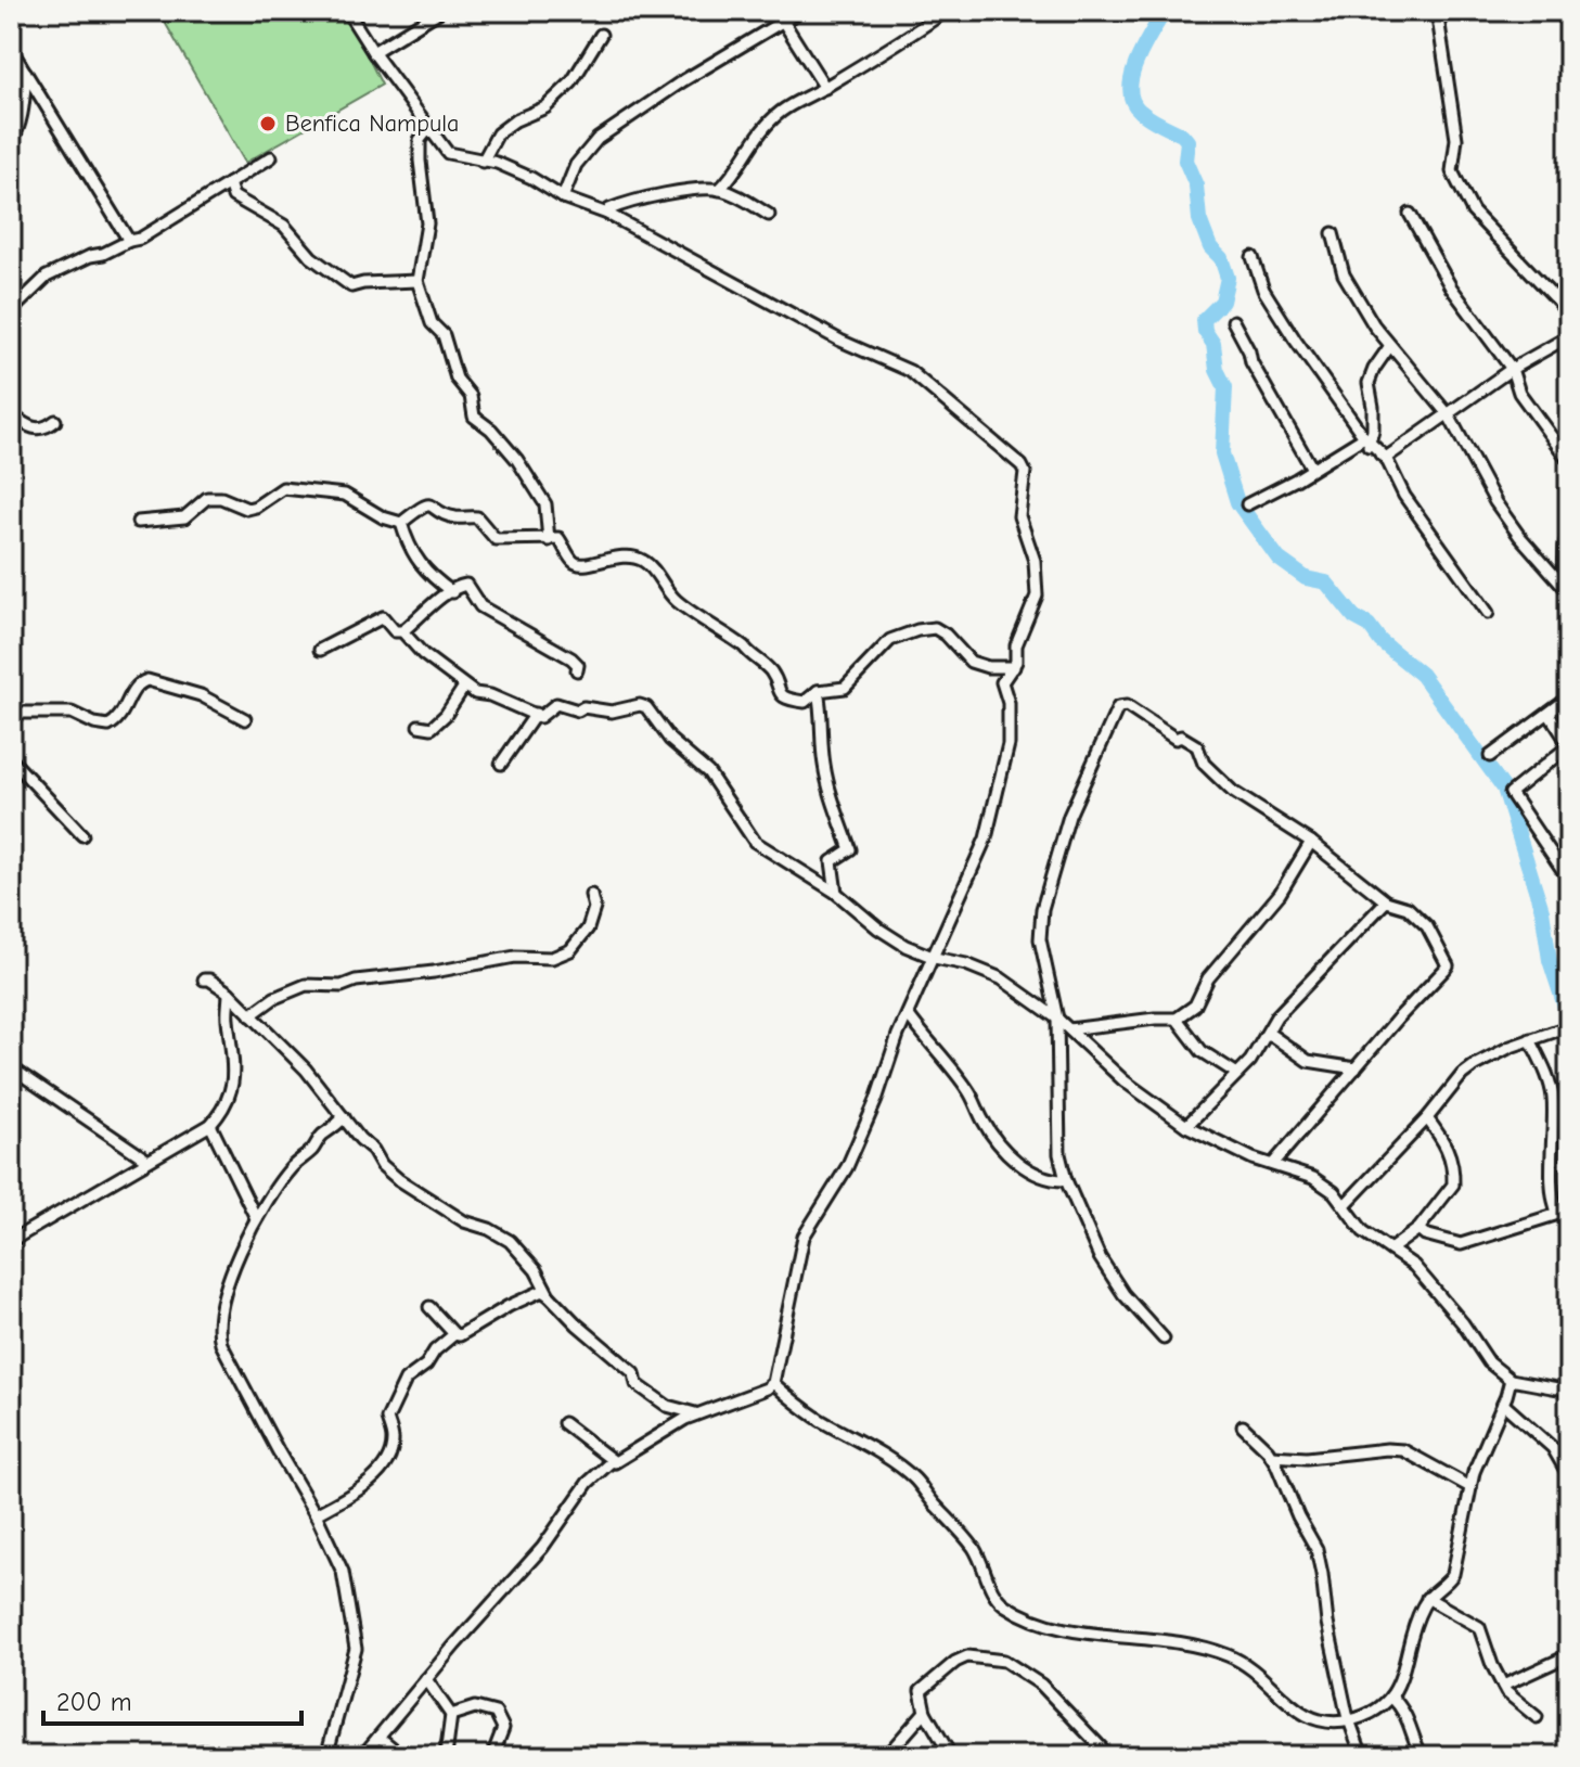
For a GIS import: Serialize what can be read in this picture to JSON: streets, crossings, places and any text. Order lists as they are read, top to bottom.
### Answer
{
  "places": ["Benfica Nampula"],
  "scale_bar": "200 m"
}
